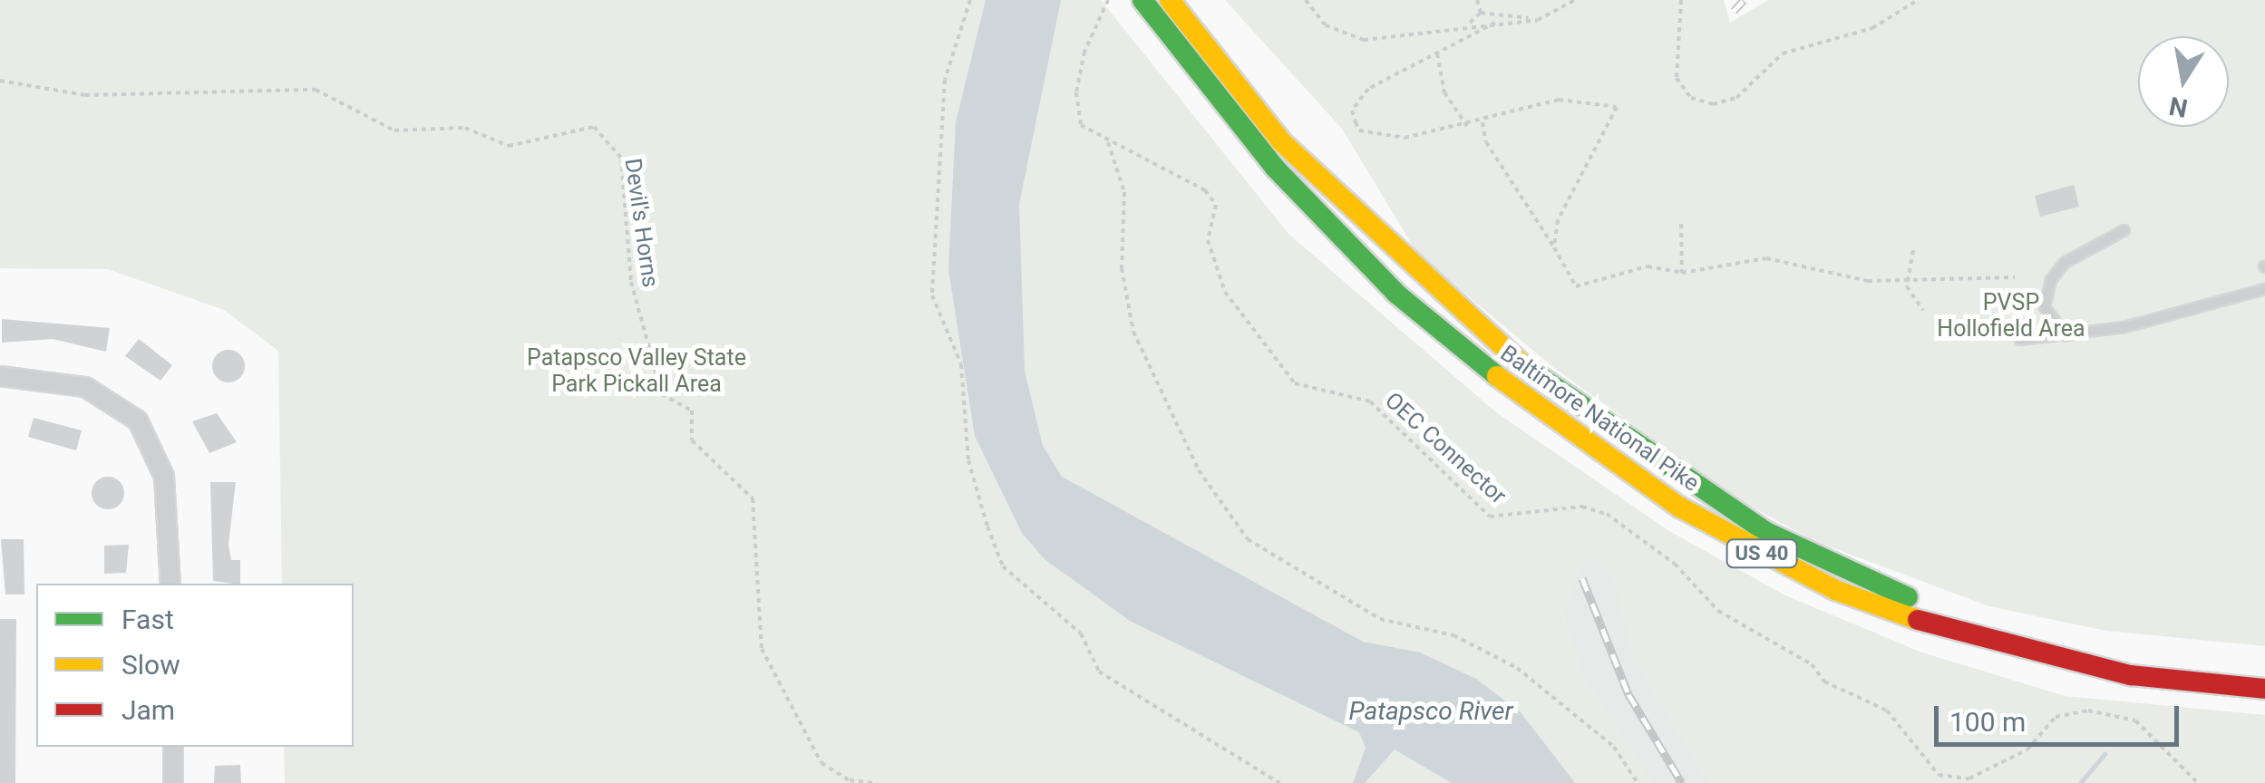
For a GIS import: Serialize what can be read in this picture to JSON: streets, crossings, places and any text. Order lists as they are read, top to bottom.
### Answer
{
  "streets": {
    "main road": ["Baltimore National Pike", "US 40"],
    "path": ["Devil's Horns", "OEC Connector"]
  },
  "water": ["Patapsco River"],
  "parks": ["PVSP Hollofield Area", "Patapsco Valley State Park Pickall Area"],
  "legend": ["Fast", "Slow", "Jam"],
  "scale_bar": "100 m",
  "north": "bottom"
}
